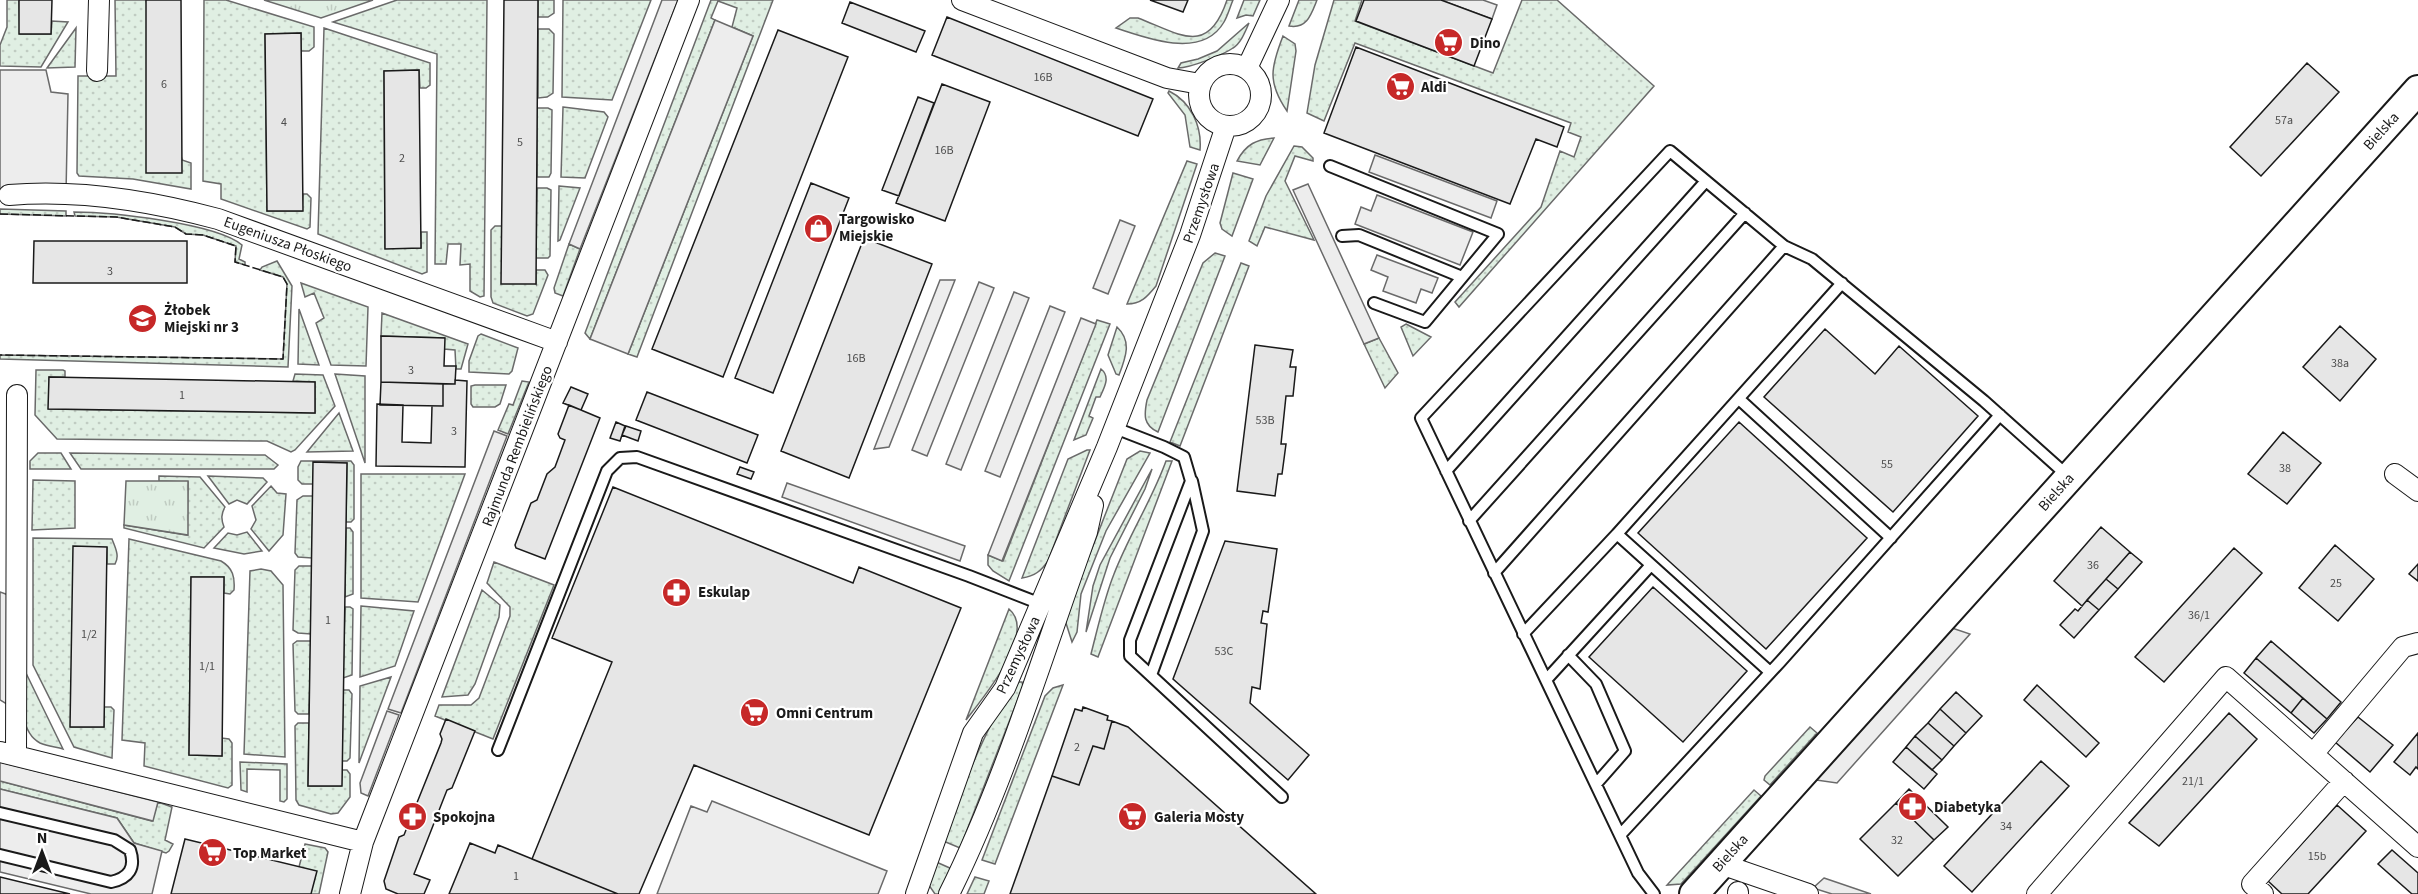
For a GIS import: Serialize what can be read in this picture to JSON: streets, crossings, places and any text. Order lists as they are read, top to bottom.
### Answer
{
  "streets": {
    "main road": ["Bielska"],
    "street": ["Przemysłowa", "Eugeniusza Płoskiego", "Rajmunda Rembielińskiego"]
  },
  "crossings": [
    ["Eugeniusza Płoskiego", "Rajmunda Rembielińskiego"]
  ],
  "places": {
    "supermarket": [
      "Dino",
      "Aldi",
      "Omni Centrum",
      "Galeria Mosty",
      "Top Market"
    ],
    "shop": ["Targowisko Miejskie"],
    "school or university": ["Żłobek Miejski nr 3"],
    "pharmacy": ["Eskulap", "Diabetyka", "Spokojna"]
  },
  "house_numbers": [
    "16B",
    "6",
    "57a",
    "4",
    "5",
    "16B",
    "2",
    "3",
    "16B",
    "38a",
    "3",
    "1",
    "53B",
    "3",
    "55",
    "38",
    "36",
    "25",
    "36/1",
    "1",
    "1/2",
    "53C",
    "1/1",
    "2",
    "21/1",
    "34",
    "32",
    "15b",
    "1"
  ],
  "north": "top"
}
